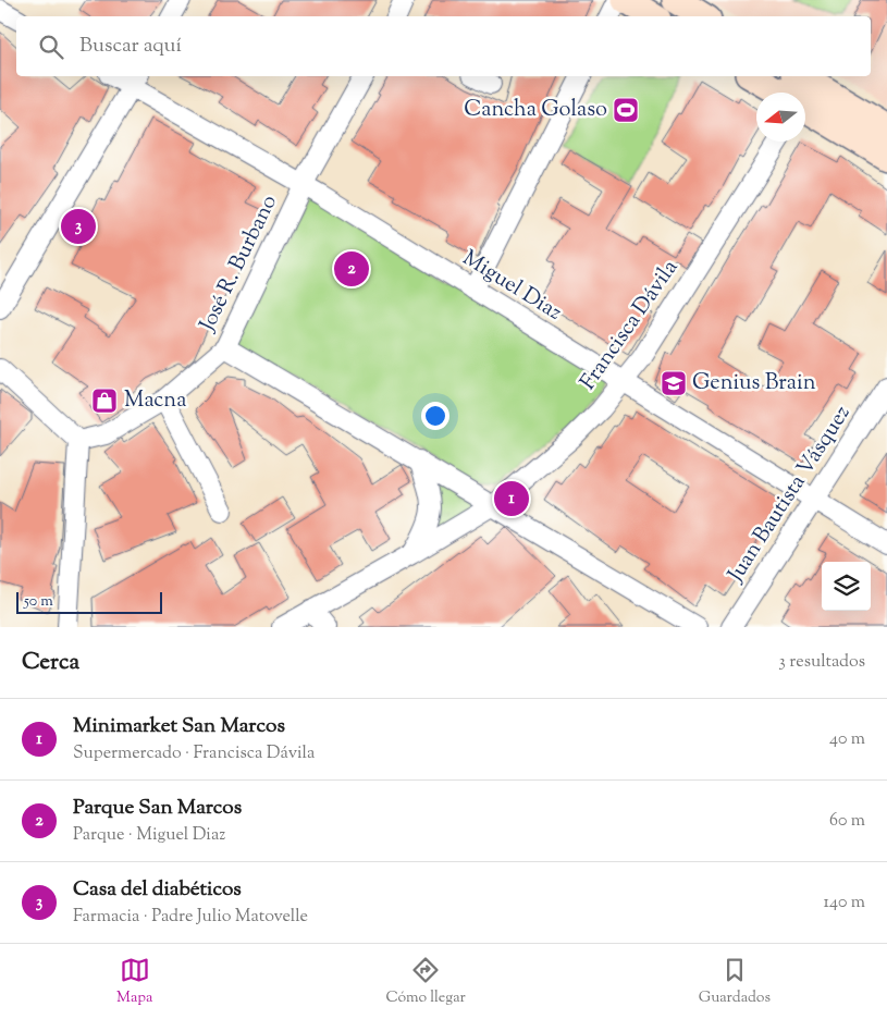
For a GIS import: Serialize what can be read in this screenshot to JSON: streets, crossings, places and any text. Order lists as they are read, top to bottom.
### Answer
{
  "streets": {
    "street": [
      "José R. Burbano",
      "Miguel Diaz",
      "Francisca Dávila",
      "Juan Bautista Vásquez"
    ]
  },
  "crossings": [
    ["José R. Burbano", "Miguel Diaz"],
    ["Miguel Diaz", "Francisca Dávila"],
    ["Miguel Diaz", "Juan Bautista Vásquez"]
  ],
  "places": {
    "sports": ["Cancha Golaso"],
    "school or university": ["Genius Brain"],
    "shop": ["Macna"]
  },
  "scale_bar": "50 m",
  "north": "left",
  "page": {
    "search": "Buscar aquí",
    "pins": ["3", "2", "1"],
    "scale": "50 m",
    "heading": ["Cerca", "3 resultados"],
    "list": [
      {
        "mark": "1",
        "name": "Minimarket San Marcos",
        "note": "Supermercado · Francisca Dávila",
        "value": "40 m"
      },
      {
        "mark": "2",
        "name": "Parque San Marcos",
        "note": "Parque · Miguel Diaz",
        "value": "60 m"
      },
      {
        "mark": "3",
        "name": "Casa del diabéticos",
        "note": "Farmacia · Padre Julio Matovelle",
        "value": "140 m"
      }
    ],
    "nav": ["Mapa", "Cómo llegar", "Guardados"]
  }
}
